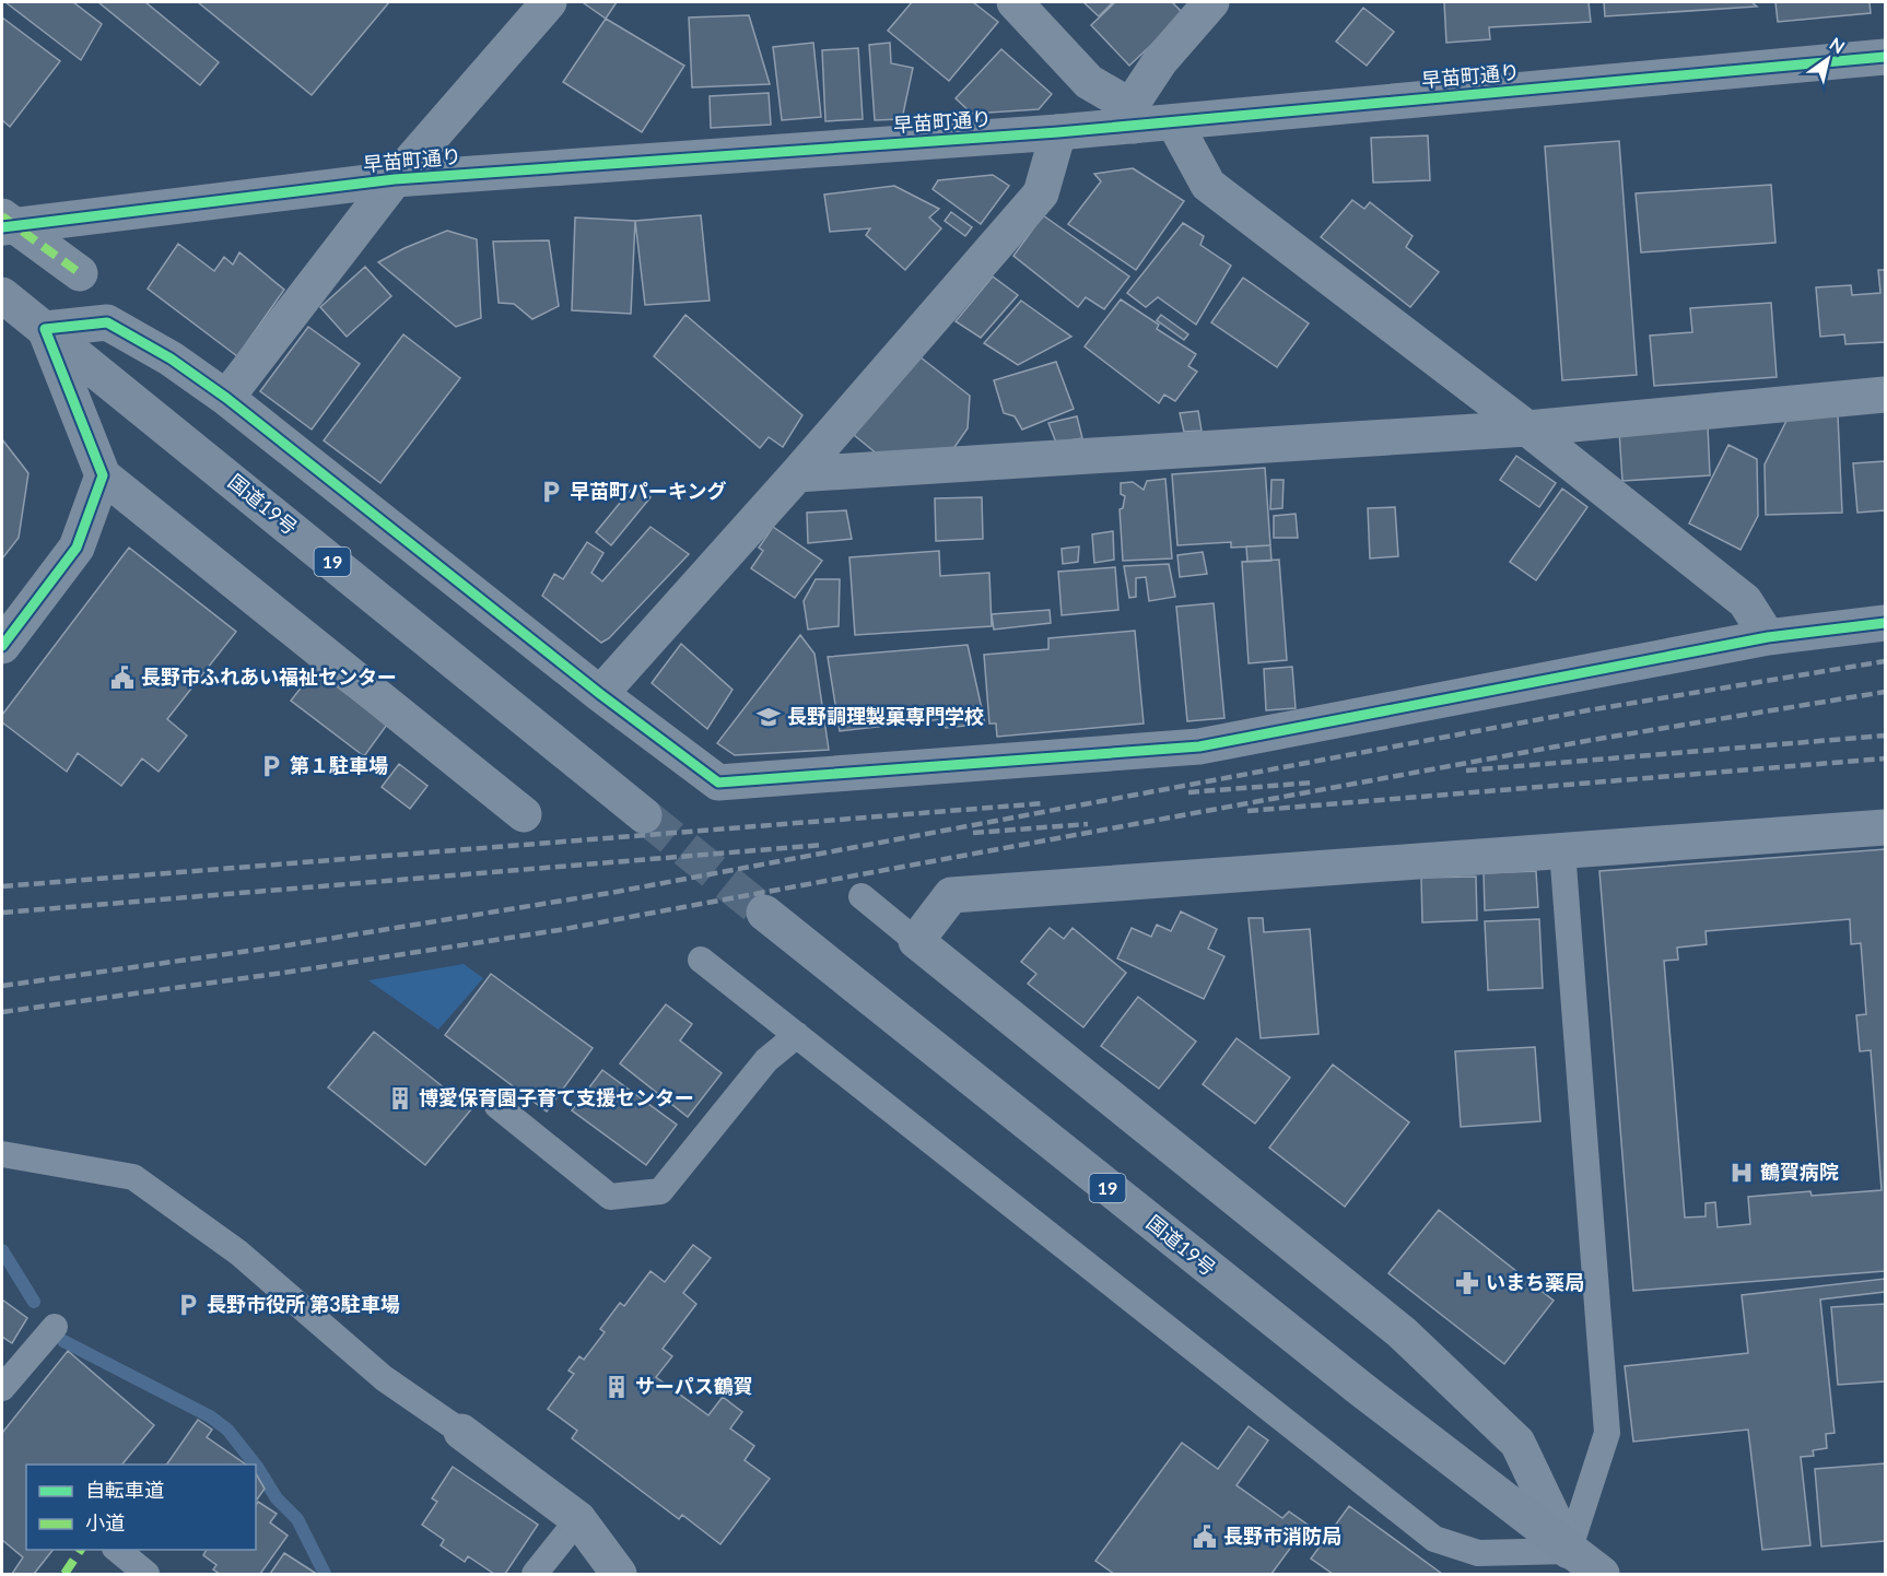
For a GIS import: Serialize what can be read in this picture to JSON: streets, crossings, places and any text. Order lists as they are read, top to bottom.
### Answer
{
  "streets": {
    "highway": ["国道19号", "19"],
    "street": ["早苗町通り"]
  },
  "places": {
    "parking": ["早苗町パーキング", "第１駐車場", "長野市役所 第3駐車場"],
    "public building": ["長野市ふれあい福祉センター", "長野市消防局"],
    "school or university": ["長野調理製菓専門学校"],
    "building": ["博愛保育園子育て支援センター", "サーパス鶴賀"],
    "hospital": ["鶴賀病院"],
    "pharmacy": ["いまち薬局"]
  },
  "legend": ["自転車道", "小道"],
  "north": "top right"
}
